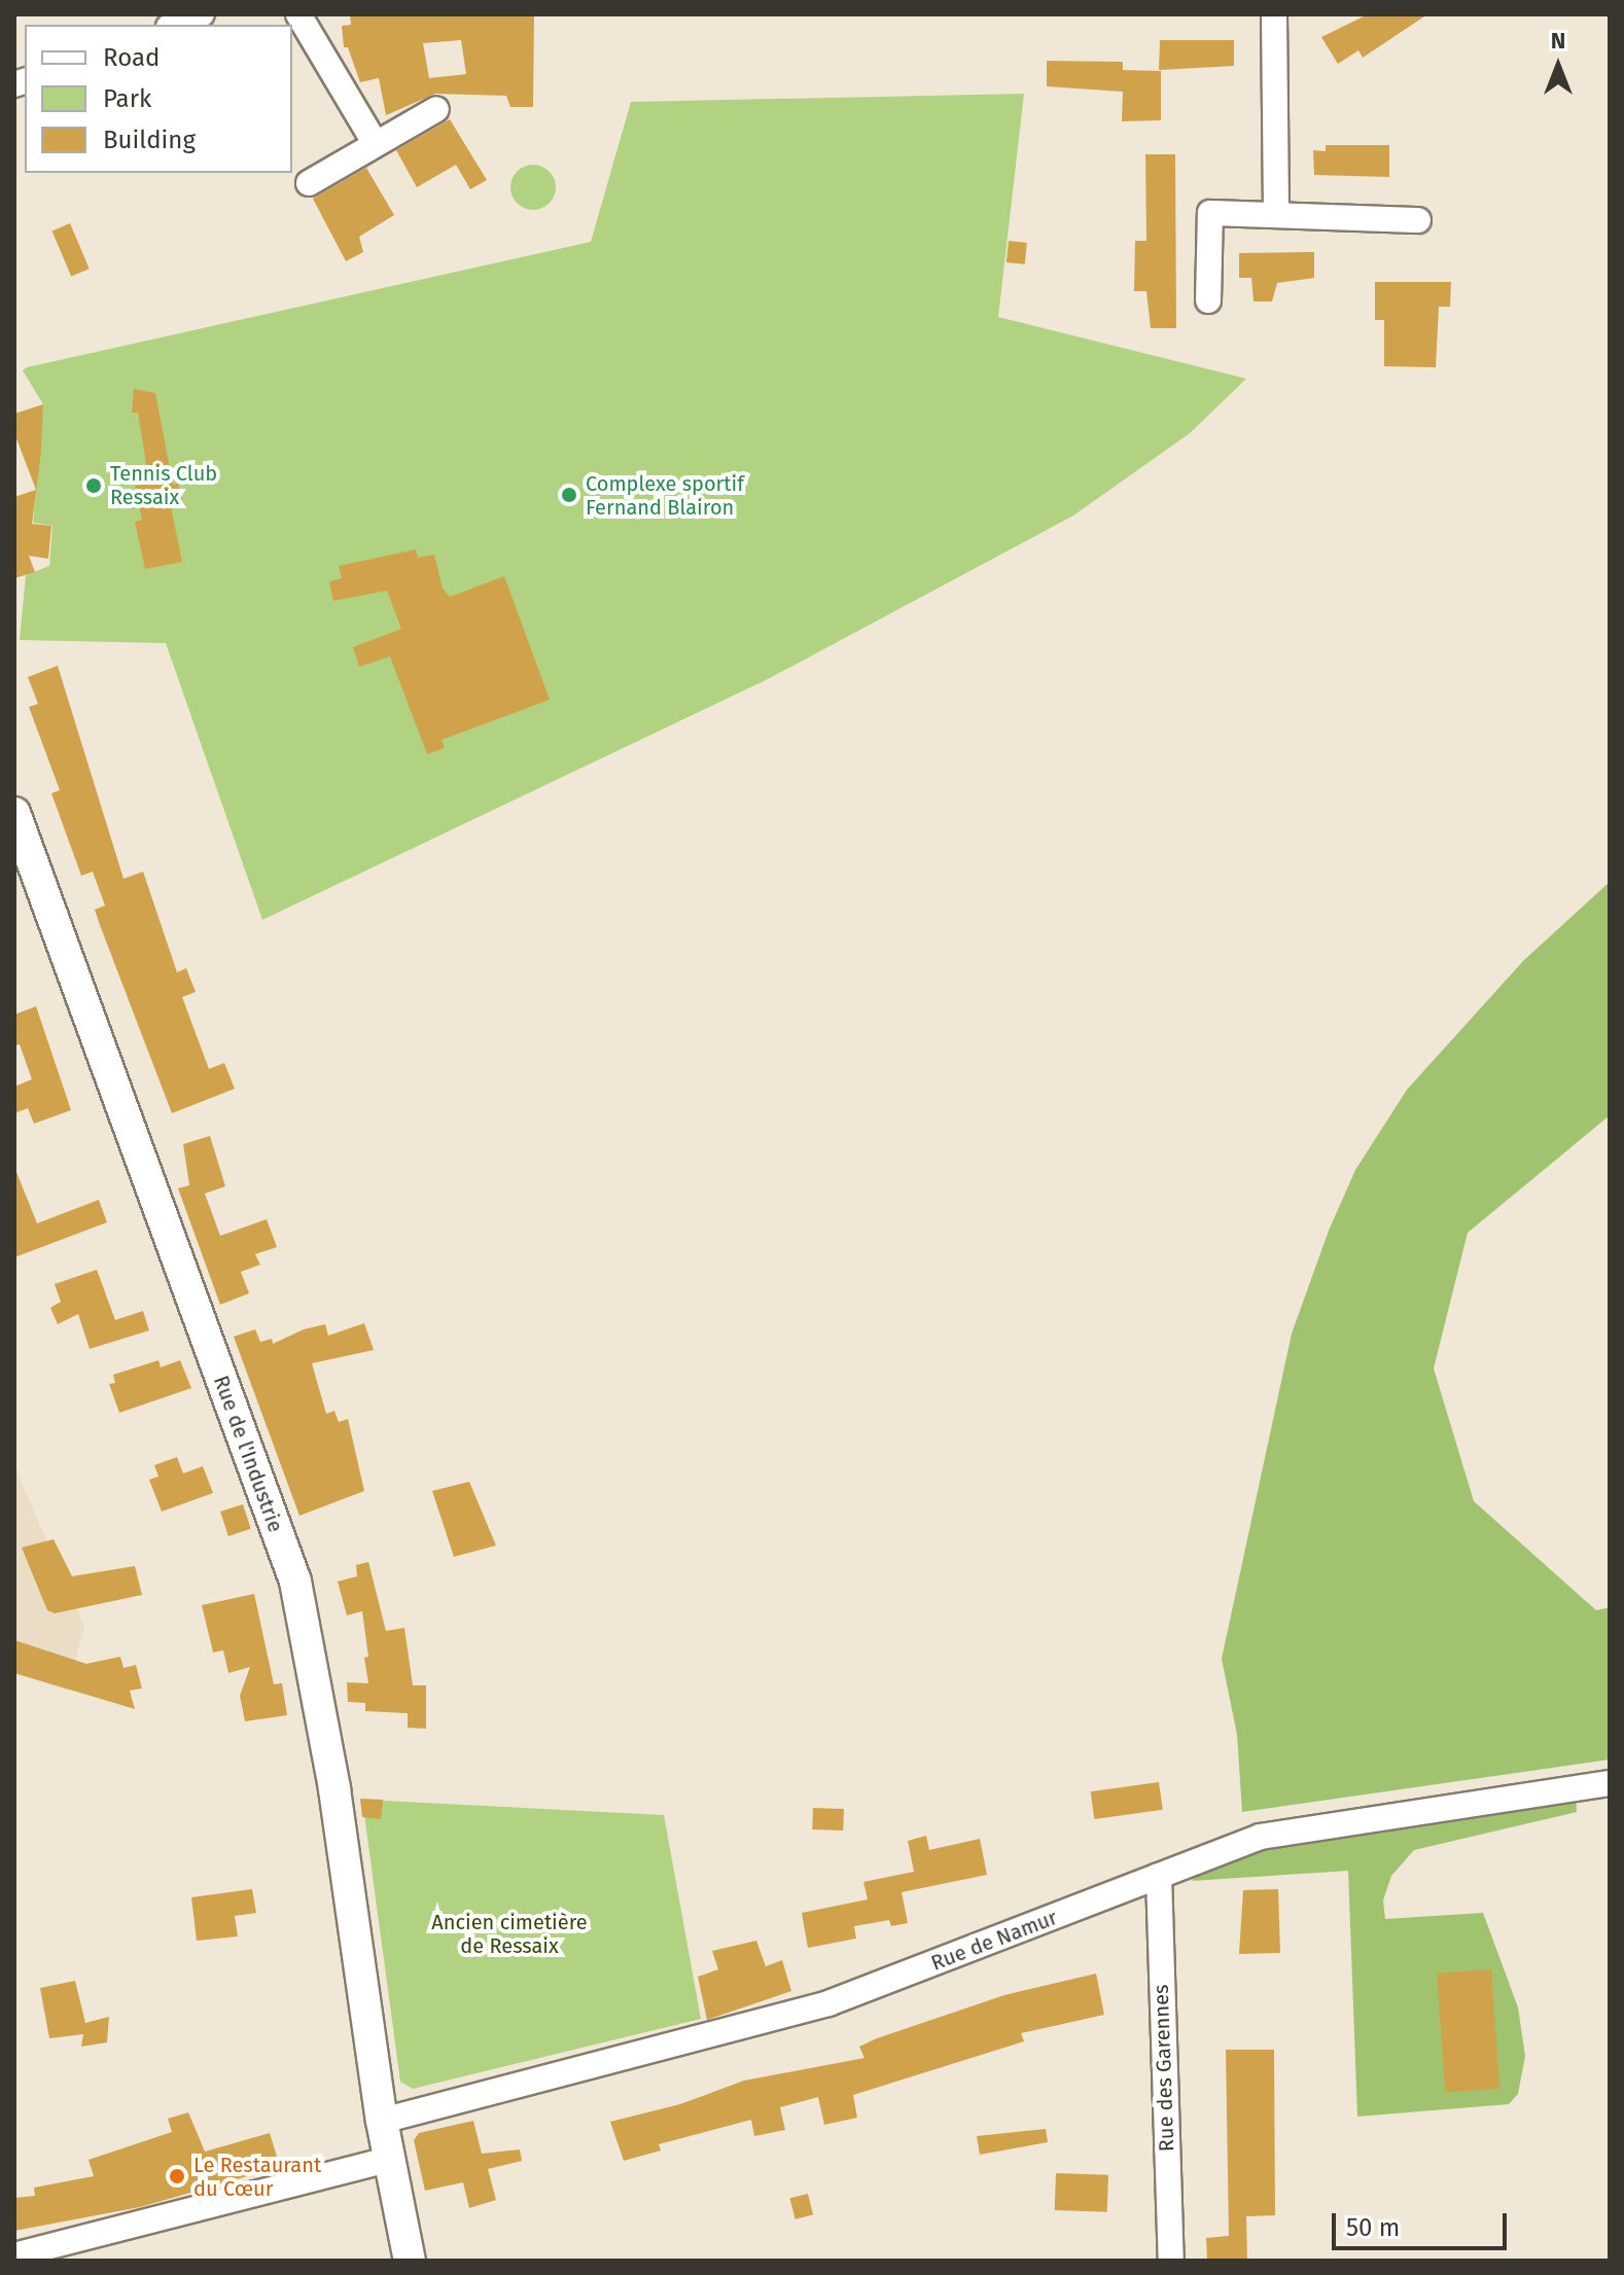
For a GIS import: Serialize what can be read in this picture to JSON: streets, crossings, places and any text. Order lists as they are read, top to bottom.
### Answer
{
  "streets": {
    "street": ["Rue de l'Industrie", "Rue de Namur", "Rue des Garennes"]
  },
  "crossings": [
    ["Rue de l'Industrie", "Rue de Namur"],
    ["Rue de Namur", "Rue des Garennes"]
  ],
  "parks": ["Ancien cimetière de Ressaix"],
  "places": ["Tennis Club Ressaix", "Complexe sportif Fernand Blairon", "Le Restaurant du Cœur"],
  "legend": ["Road", "Park", "Building"],
  "scale_bar": "50 m",
  "north": "top"
}
